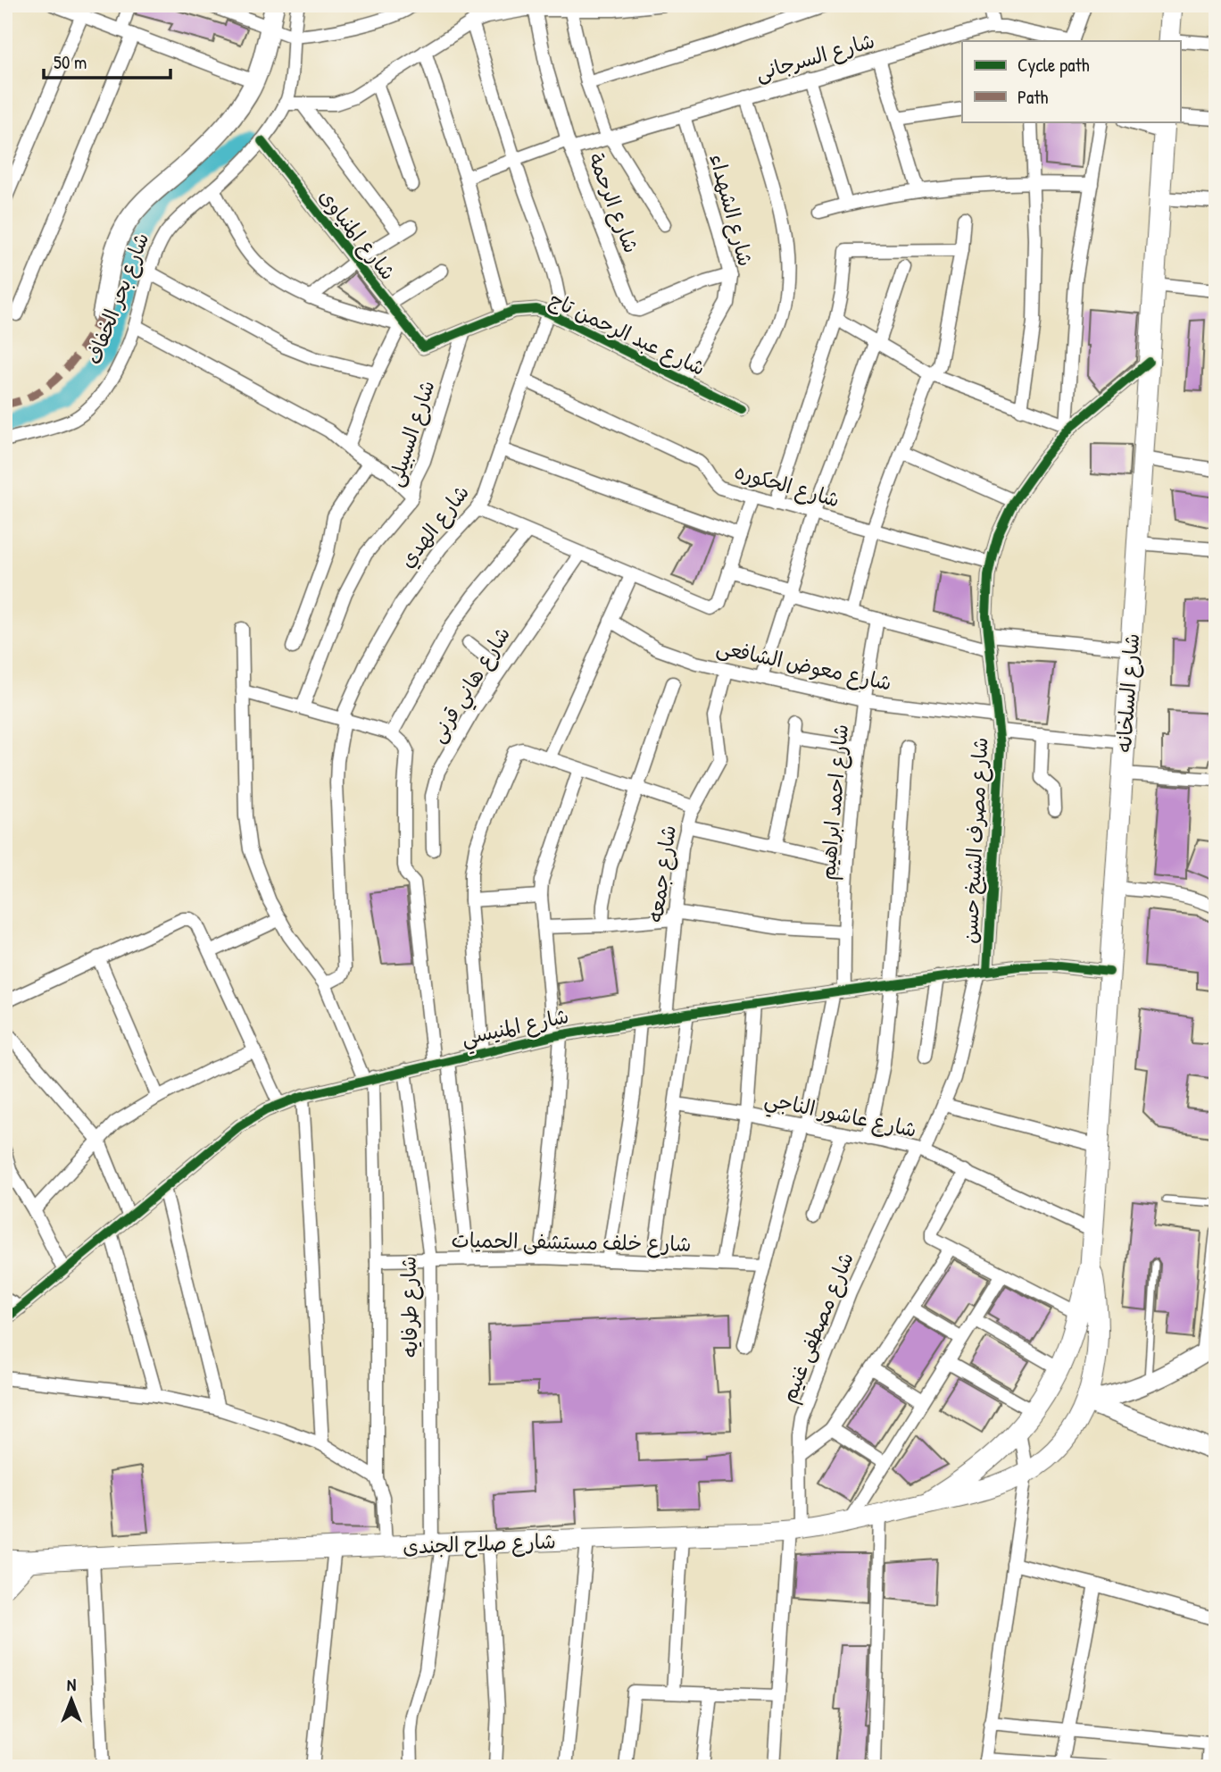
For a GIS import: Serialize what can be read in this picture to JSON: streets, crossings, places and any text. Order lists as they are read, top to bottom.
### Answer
{
  "streets": {
    "main road": ["شارع السلخانه", "شارع صلاح الجندى"],
    "street": [
      "شارع السرجانى",
      "شارع الرحمة",
      "شارع الشهداء",
      "شارع المنياوى",
      "شارع بحر الخفاف",
      "شارع عبد الرحمن تاج",
      "شارع السبيلى",
      "شارع الحكوره",
      "شارع الهدي",
      "شارع معوض الشافعى",
      "شارع هاني قرنى",
      "شارع احمد ابراهيم",
      "شارع مصرف الشيخ حسن",
      "شارع جمعه",
      "شارع المنيسي",
      "شارع عاشور الناجي",
      "شارع خلف مستشفى الحميات",
      "شارع طرفايه",
      "شارع مصطفى غنيم"
    ]
  },
  "crossings": [
    ["شارع السرجانى", "شارع الرحمة"],
    ["شارع السرجانى", "شارع الشهداء"],
    ["شارع السرجانى", "شارع الهدي"],
    ["شارع الرحمة", "شارع الشهداء"],
    ["شارع الشهداء", "شارع عبد الرحمن تاج"],
    ["شارع المنياوى", "شارع بحر الخفاف"],
    ["شارع المنياوى", "شارع عبد الرحمن تاج"],
    ["شارع عبد الرحمن تاج", "شارع السبيلى"],
    ["شارع عبد الرحمن تاج", "شارع الهدي"],
    ["شارع الحكوره", "شارع الهدي"],
    ["شارع الحكوره", "شارع مصرف الشيخ حسن"],
    ["شارع معوض الشافعى", "شارع احمد ابراهيم"],
    ["شارع معوض الشافعى", "شارع مصرف الشيخ حسن"],
    ["شارع معوض الشافعى", "شارع جمعه"],
    ["شارع السلخانه", "شارع مصرف الشيخ حسن"],
    ["شارع السلخانه", "شارع المنيسي"],
    ["شارع السلخانه", "شارع عاشور الناجي"],
    ["شارع السلخانه", "شارع صلاح الجندى"],
    ["شارع احمد ابراهيم", "شارع المنيسي"],
    ["شارع احمد ابراهيم", "شارع عاشور الناجي"],
    ["شارع احمد ابراهيم", "شارع خلف مستشفى الحميات"],
    ["شارع مصرف الشيخ حسن", "شارع المنيسي"],
    ["شارع مصرف الشيخ حسن", "شارع مصطفى غنيم"],
    ["شارع جمعه", "شارع المنيسي"],
    ["شارع المنيسي", "شارع طرفايه"],
    ["شارع عاشور الناجي", "شارع مصطفى غنيم"],
    ["شارع خلف مستشفى الحميات", "شارع طرفايه"],
    ["شارع طرفايه", "شارع صلاح الجندى"],
    ["شارع مصطفى غنيم", "شارع صلاح الجندى"]
  ],
  "legend": ["Cycle path", "Path"],
  "scale_bar": "50 m",
  "north": "top"
}
